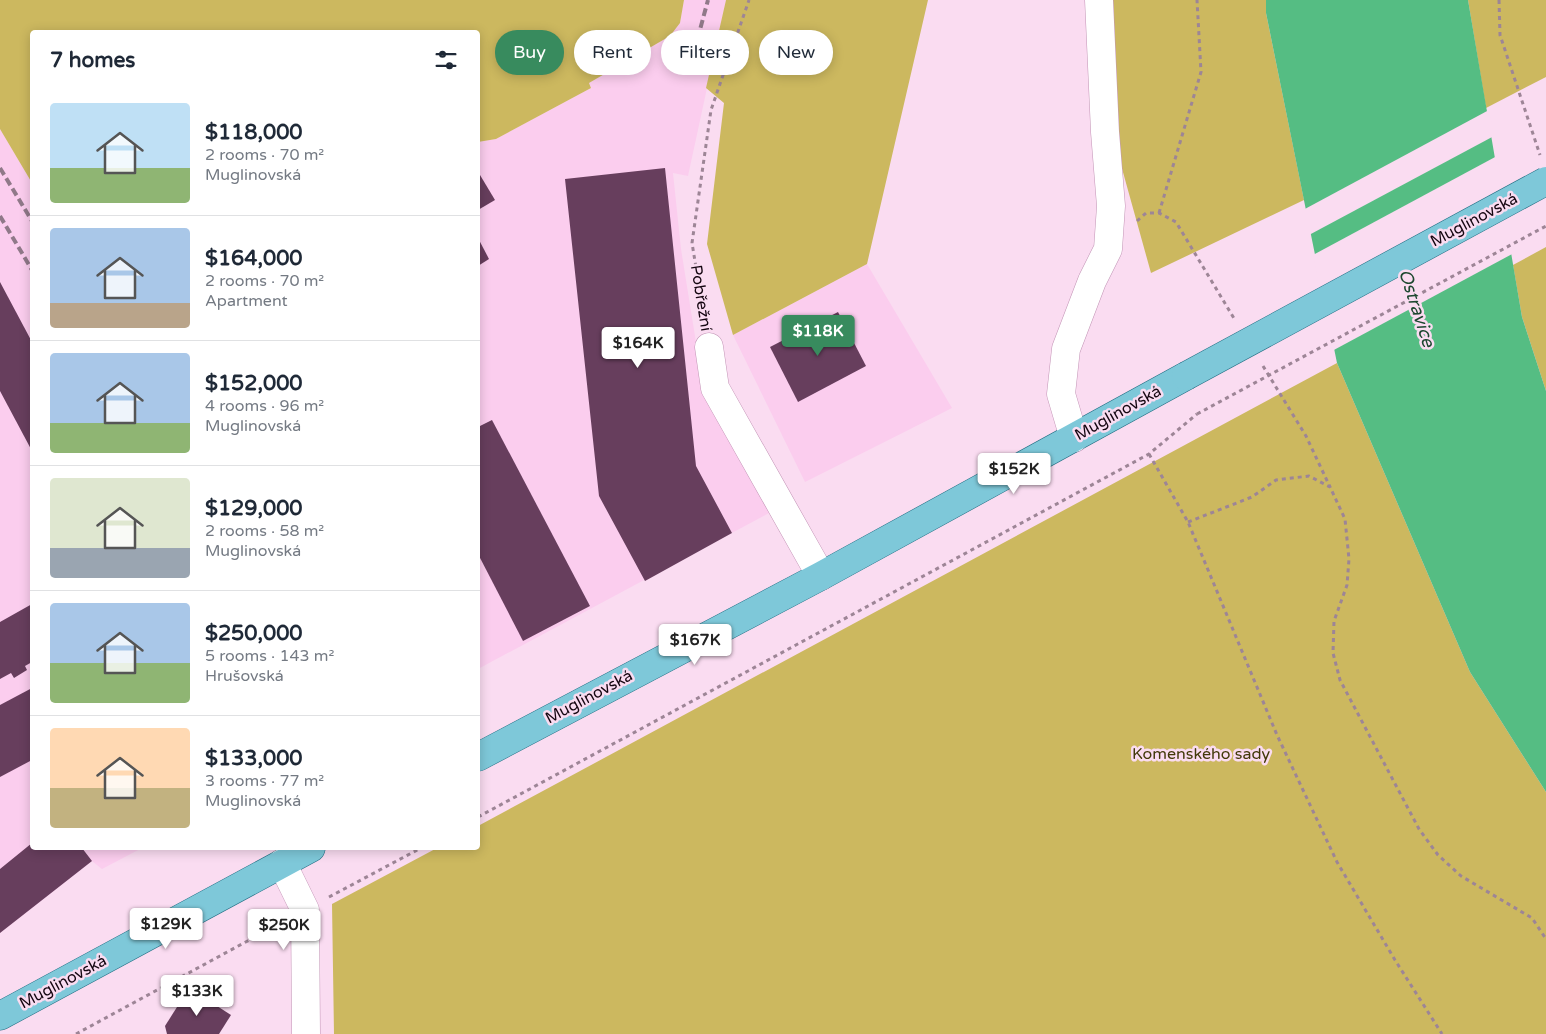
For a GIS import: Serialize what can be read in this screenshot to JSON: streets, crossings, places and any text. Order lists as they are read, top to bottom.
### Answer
{
  "streets": {
    "main road": ["Muglinovská"],
    "street": ["Pobřežní"]
  },
  "crossings": [
    ["Muglinovská", "Pobřežní"]
  ],
  "water": ["Ostravice"],
  "parks": ["Komenského sady"],
  "page": {
    "chip": [
      "Buy",
      "Rent",
      "Filters",
      "New"
    ],
    "heading": "7 homes",
    "list": [
      {
        "name": "$118,000",
        "note": "2 rooms · 70 m² · Muglinovská"
      },
      {
        "name": "$164,000",
        "note": "2 rooms · 70 m² · Apartment"
      },
      {
        "name": "$152,000",
        "note": "4 rooms · 96 m² · Muglinovská"
      },
      {
        "name": "$129,000",
        "note": "2 rooms · 58 m² · Muglinovská"
      },
      {
        "name": "$250,000",
        "note": "5 rooms · 143 m² · Hrušovská"
      },
      {
        "name": "$133,000",
        "note": "3 rooms · 77 m² · Muglinovská"
      }
    ],
    "price": [
      "$118K",
      "$164K",
      "$152K",
      "$167K",
      "$129K",
      "$250K",
      "$133K"
    ]
  }
}
